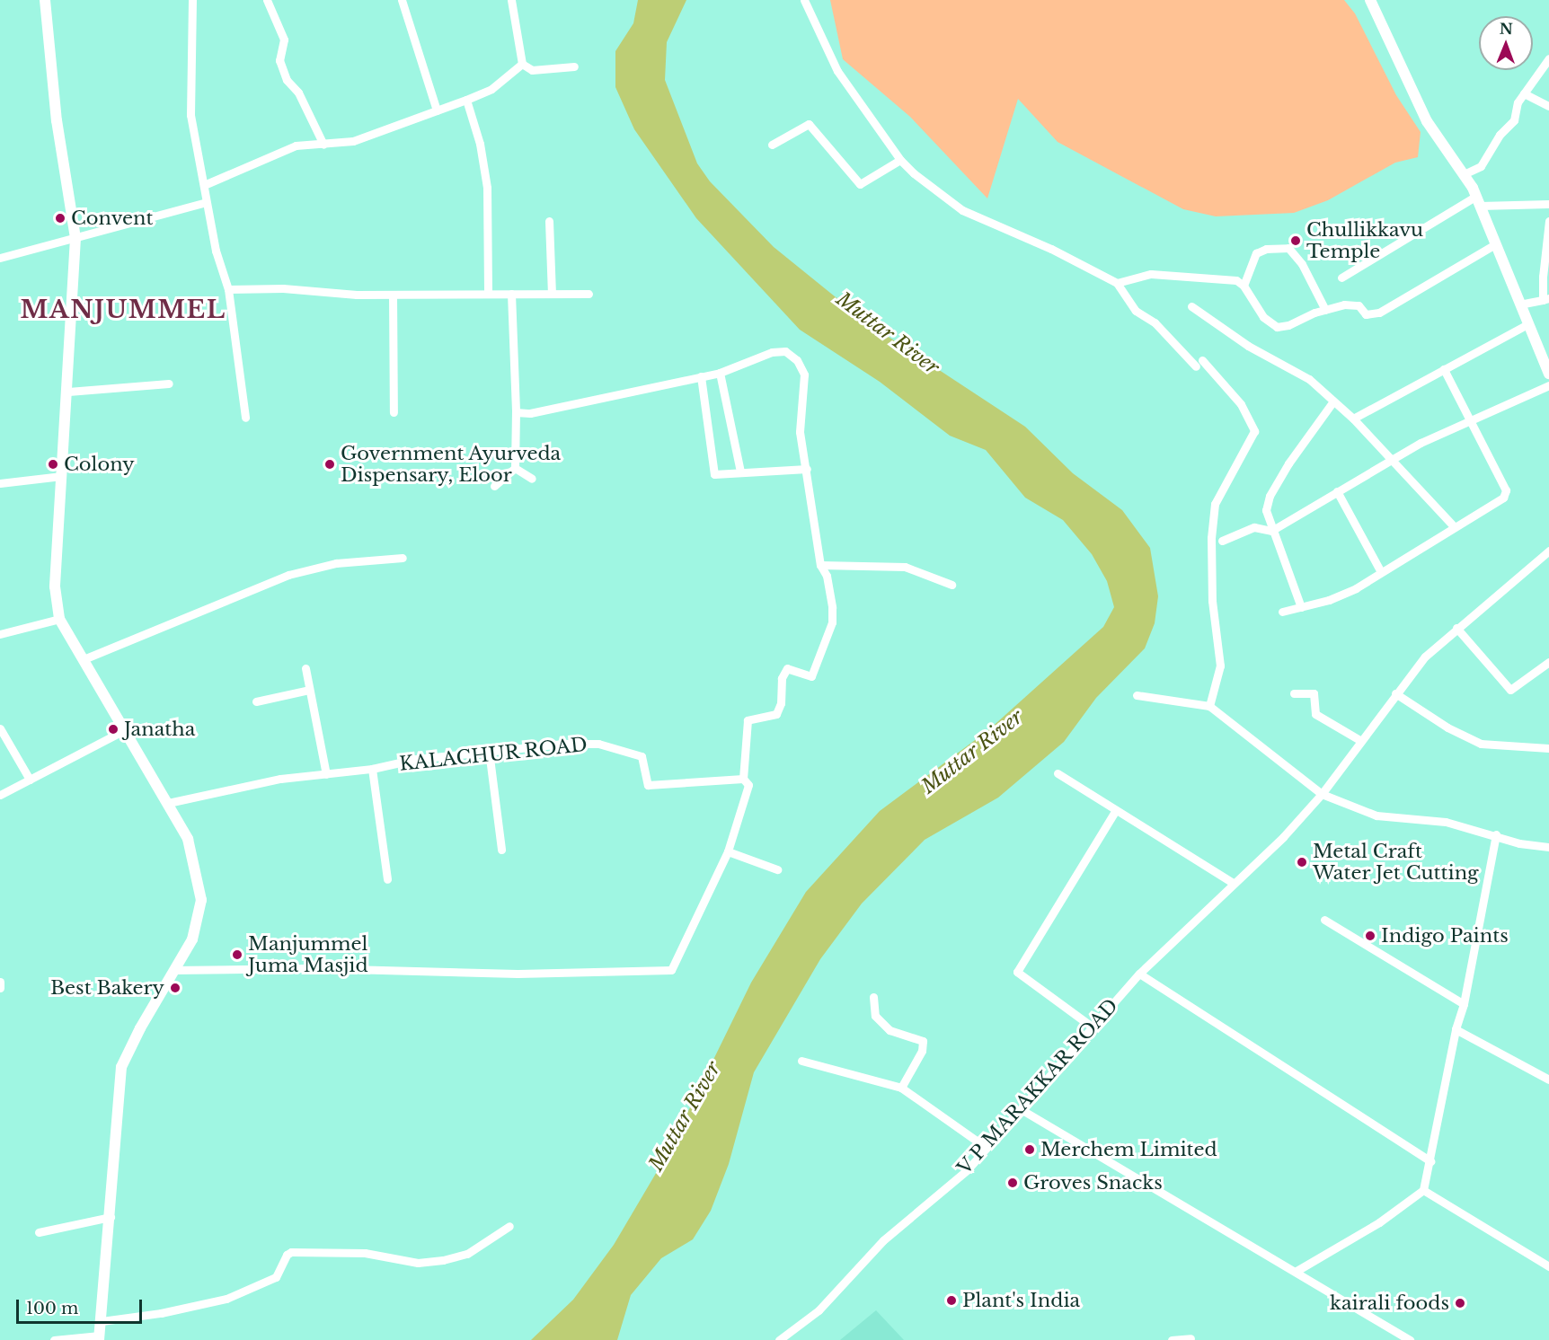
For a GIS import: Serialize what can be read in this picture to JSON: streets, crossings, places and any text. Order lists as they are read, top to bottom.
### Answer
{
  "streets": {
    "street": ["KALACHUR ROAD", "V P MARAKKAR ROAD"]
  },
  "districts": ["MANJUMMEL"],
  "water": ["Muttar River"],
  "places": [
    "Convent",
    "Chullikkavu Temple",
    "Colony",
    "Government Ayurveda Dispensary, Eloor",
    "Janatha",
    "Metal Craft Water Jet Cutting",
    "Indigo Paints",
    "Manjummel Juma Masjid",
    "Best Bakery",
    "Merchem Limited",
    "Groves Snacks",
    "Plant's India",
    "kairali foods"
  ],
  "scale_bar": "100 m",
  "north": "top"
}
